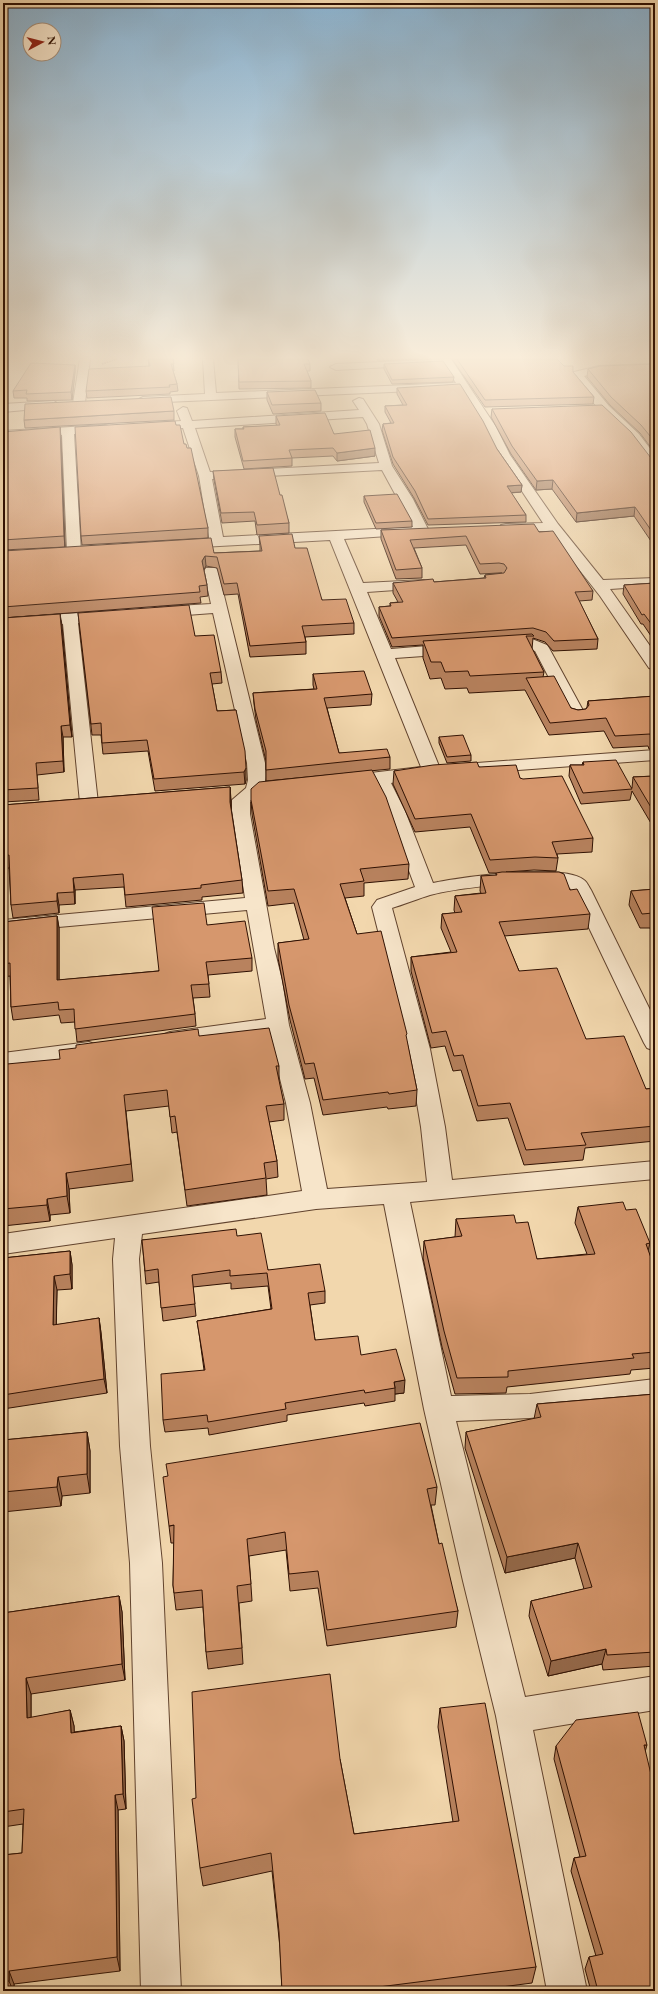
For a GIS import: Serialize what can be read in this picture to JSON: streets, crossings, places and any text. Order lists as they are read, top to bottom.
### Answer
{
  "north": "right"
}
